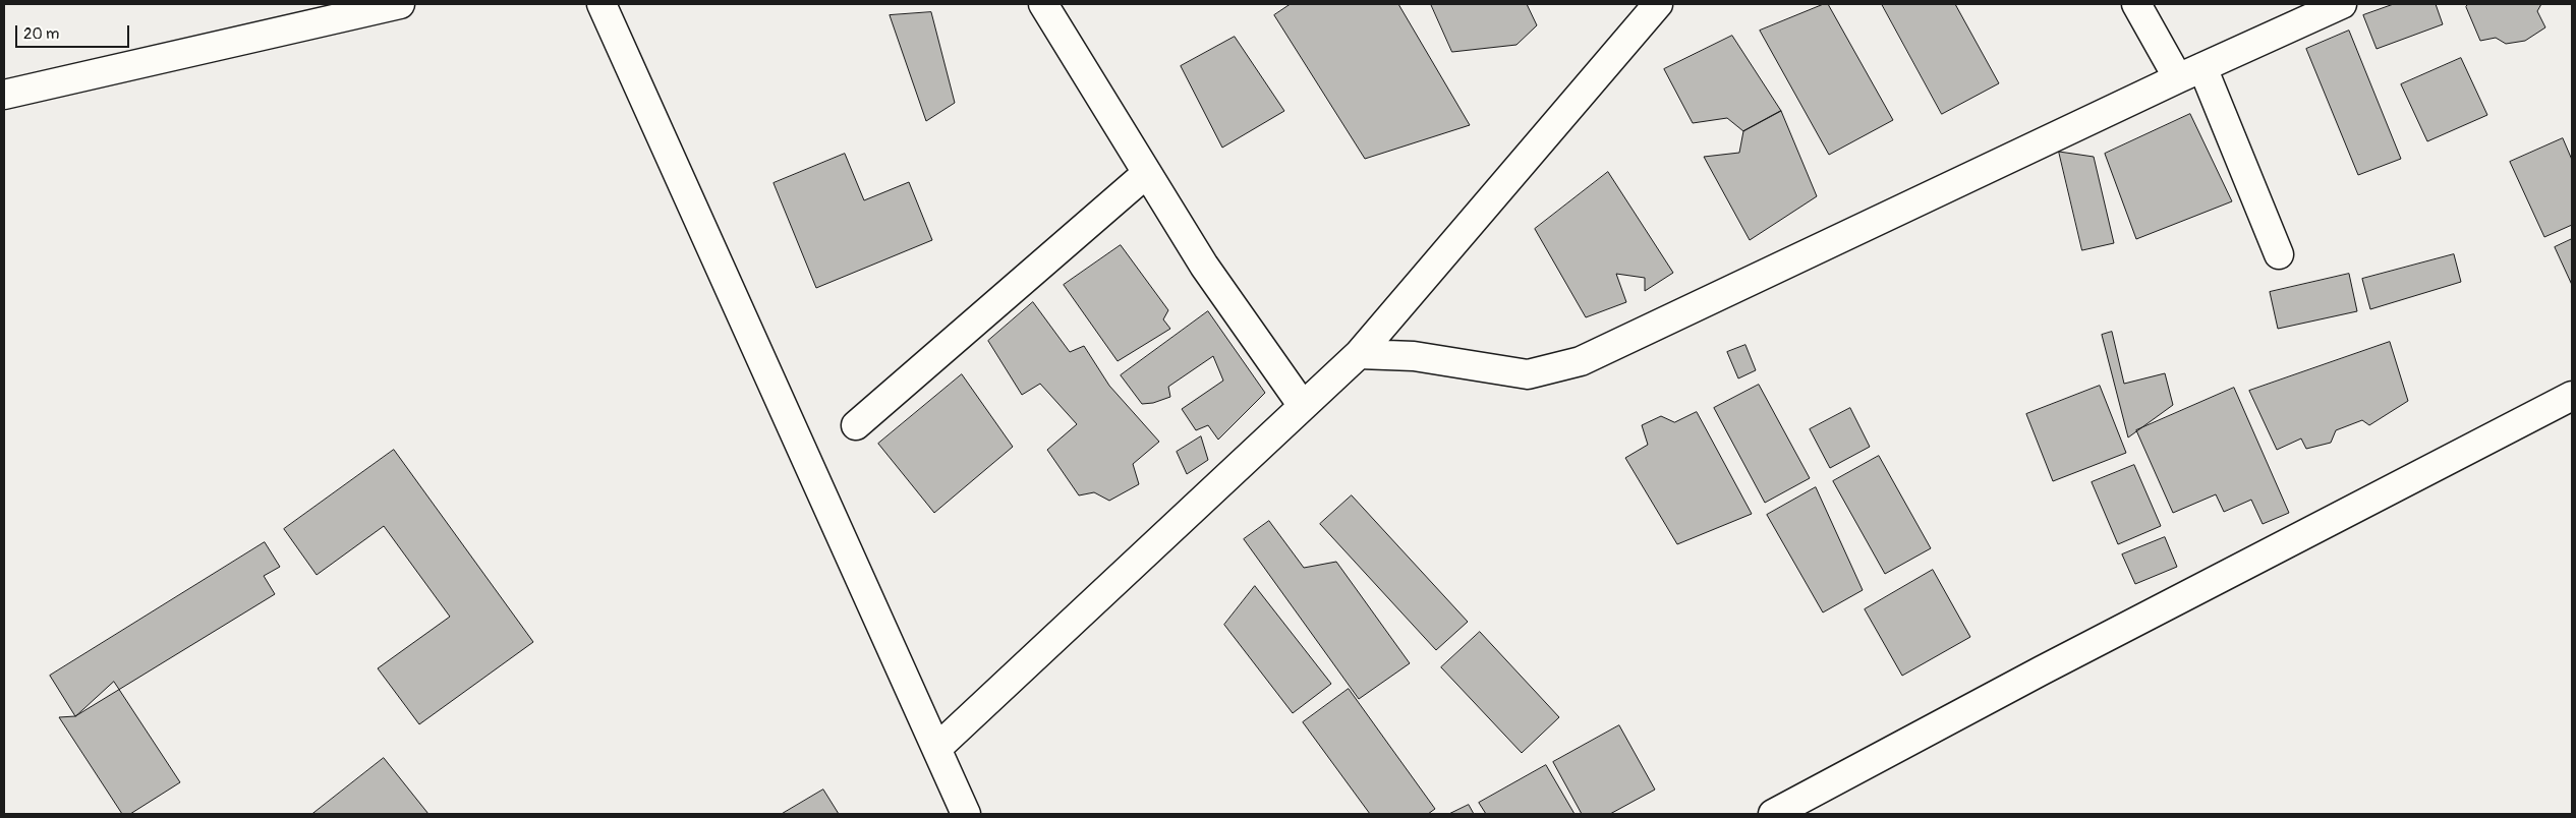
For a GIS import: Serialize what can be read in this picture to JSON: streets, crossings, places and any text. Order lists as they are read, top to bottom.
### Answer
{
  "scale_bar": "20 m"
}
